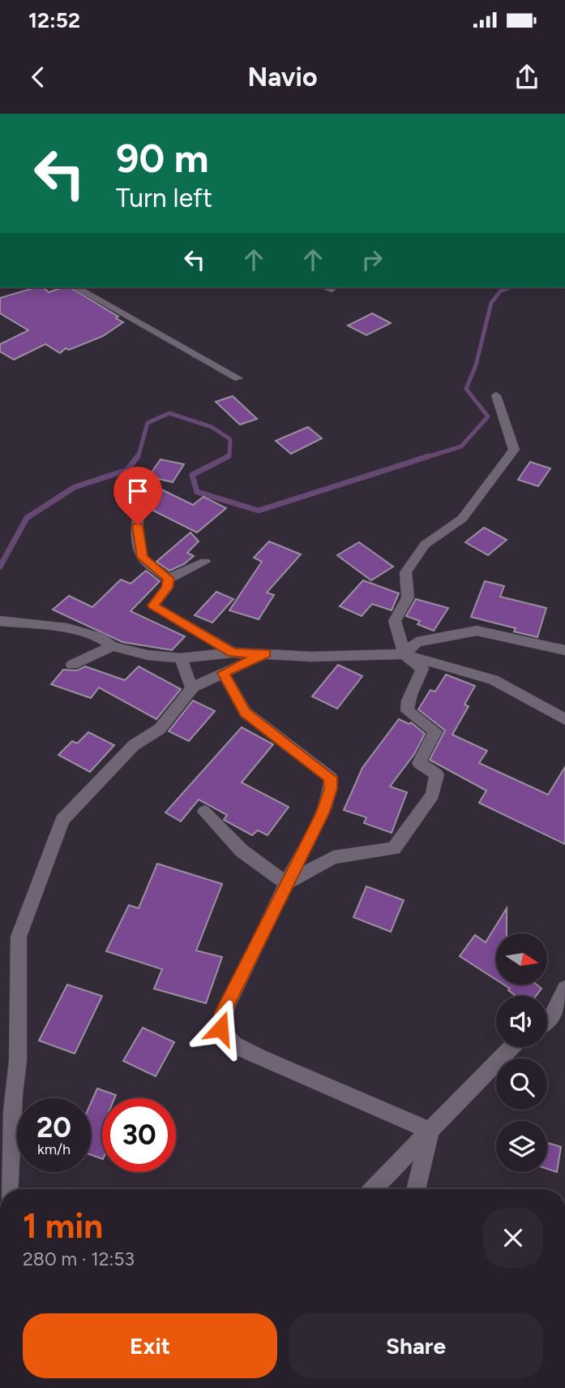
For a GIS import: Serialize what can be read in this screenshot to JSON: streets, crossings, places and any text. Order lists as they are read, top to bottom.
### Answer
{
  "north": "right",
  "page": {
    "status": "12:52",
    "header": "Navio",
    "turn": ["90 m", "Turn left"],
    "speed": "20 km/h",
    "limit": "30",
    "heading": ["1 min", "280 m · 12:53"],
    "buttons": ["Exit", "Share"]
  }
}
